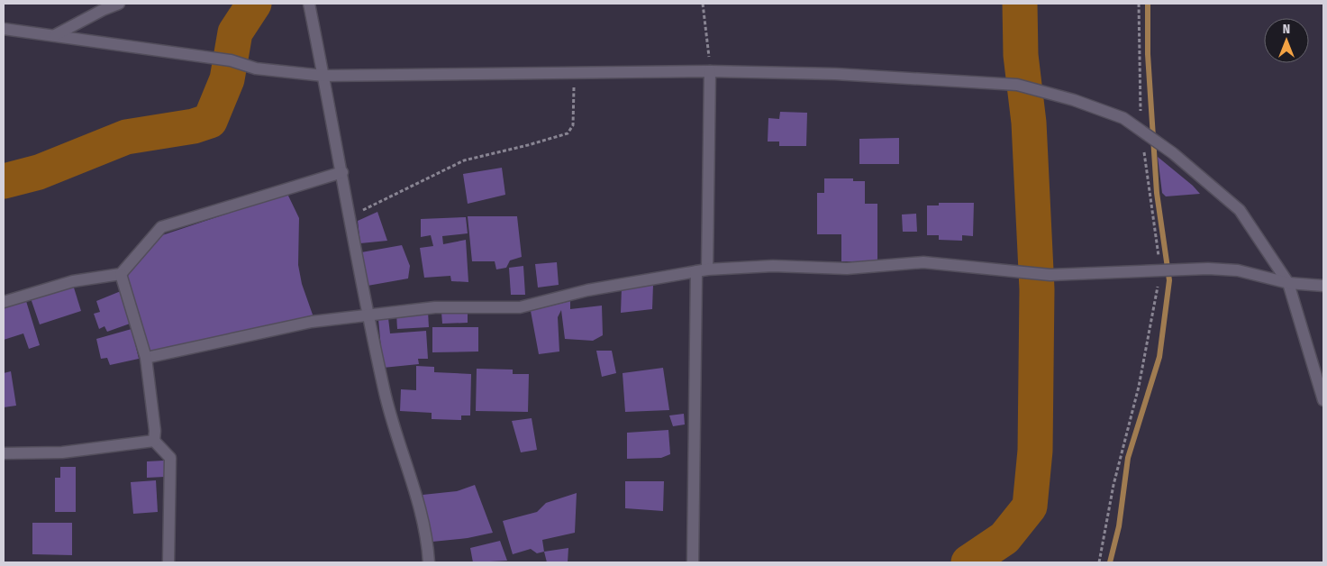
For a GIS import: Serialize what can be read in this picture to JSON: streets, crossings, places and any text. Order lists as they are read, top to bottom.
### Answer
{
  "north": "top"
}
